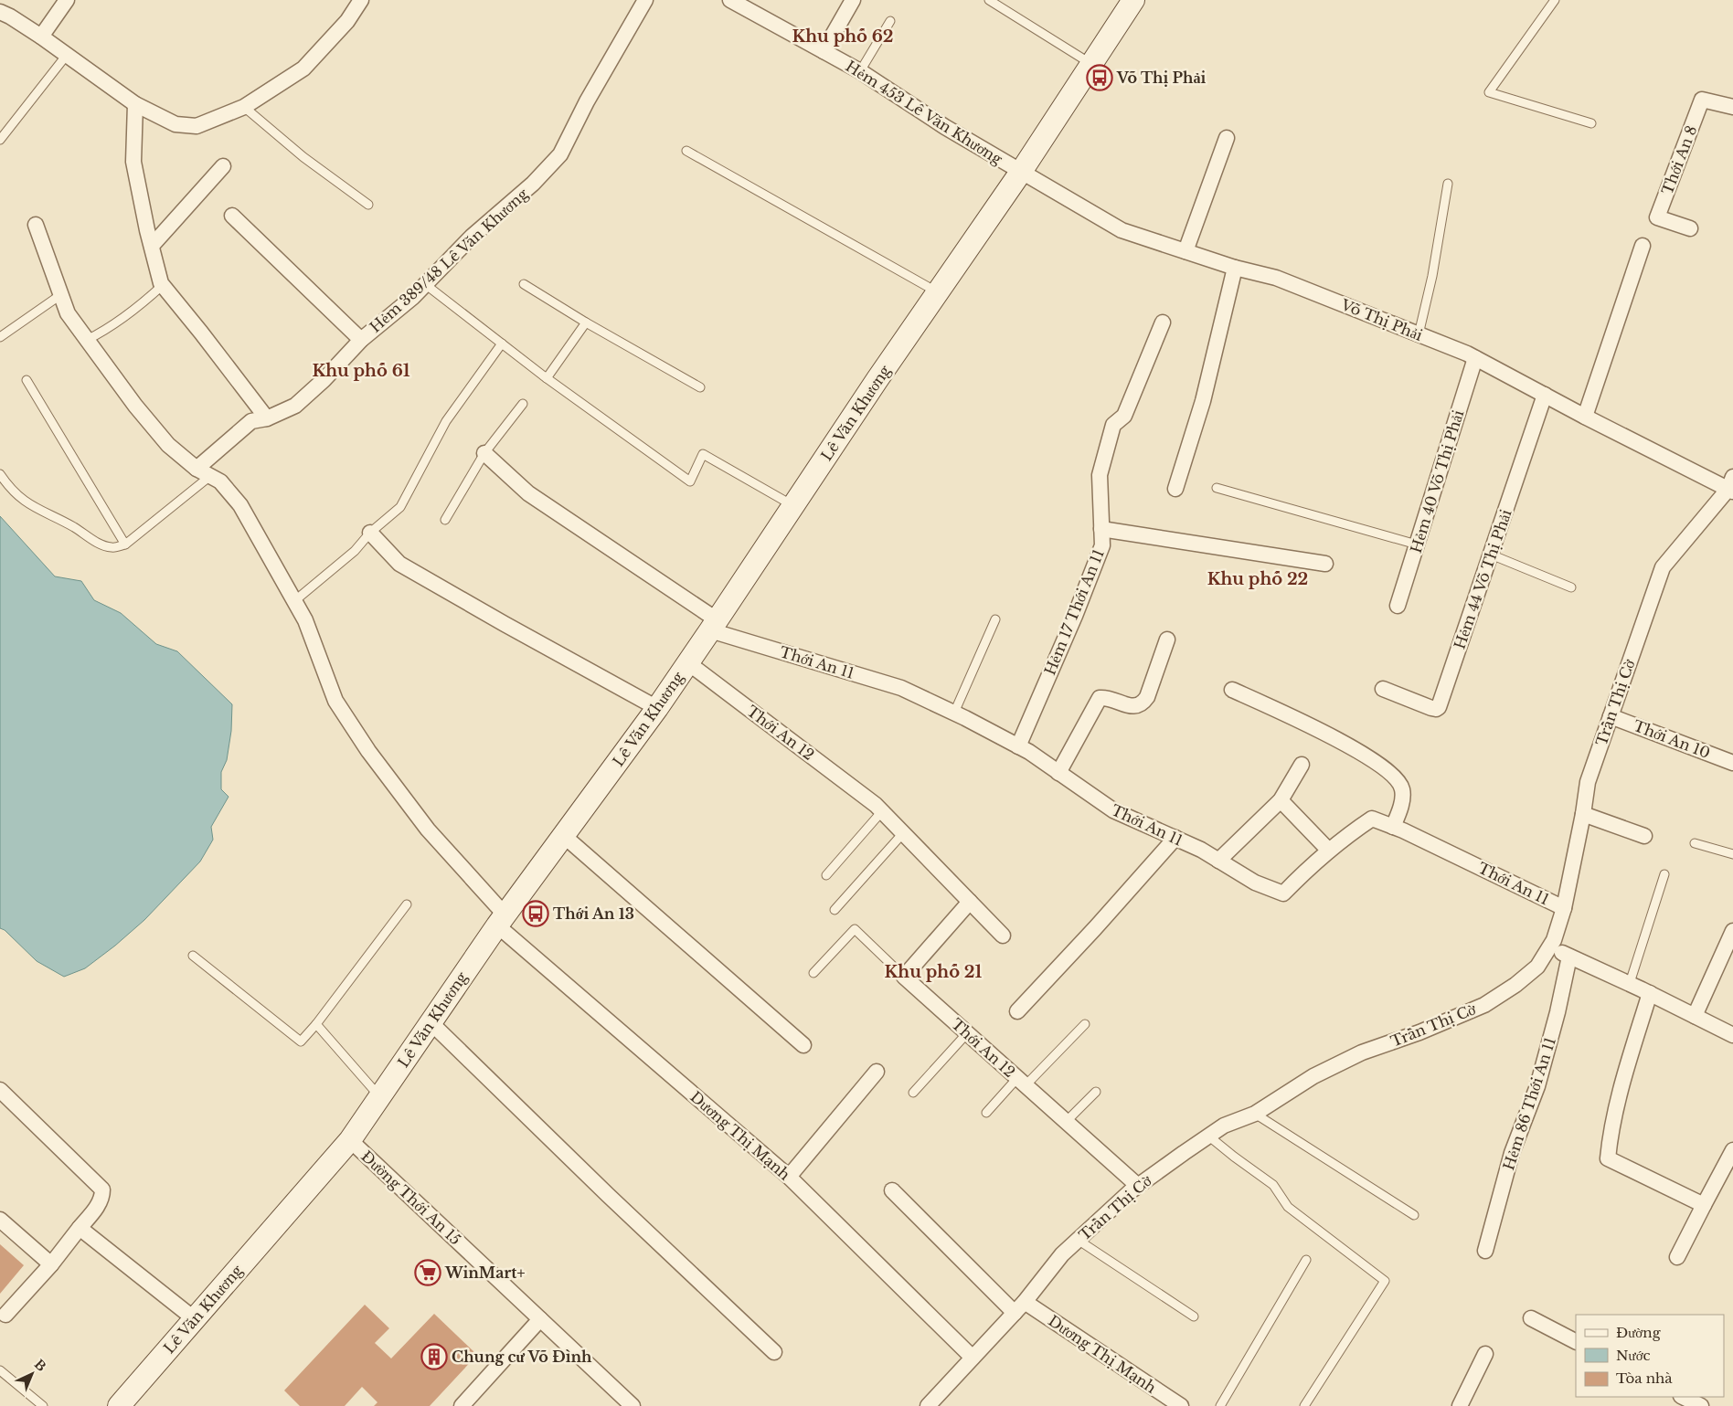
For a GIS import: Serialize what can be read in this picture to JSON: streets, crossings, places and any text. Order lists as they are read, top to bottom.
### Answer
{
  "streets": {
    "main road": ["Lê Văn Khương"],
    "street": [
      "Hẻm 453 Lê Văn Khương",
      "Thới An 8",
      "Hẻm 389/48 Lê Văn Khương",
      "Võ Thị Phải",
      "Hẻm 40 Võ Thị Phải",
      "Hẻm 44 Võ Thị Phải",
      "Hẻm 17 Thới An 11",
      "Thới An 11",
      "Trần Thị Cờ",
      "Thới An 12",
      "Thới An 10",
      "Hẻm 86 Thới An 11",
      "Dương Thị Mạnh",
      "Đường Thới An 15"
    ]
  },
  "crossings": [
    ["Hẻm 453 Lê Văn Khương", "Võ Thị Phải"],
    ["Hẻm 453 Lê Văn Khương", "Lê Văn Khương"],
    ["Hẻm 389/48 Lê Văn Khương", "Dương Thị Mạnh"],
    ["Võ Thị Phải", "Lê Văn Khương"],
    ["Võ Thị Phải", "Hẻm 40 Võ Thị Phải"],
    ["Võ Thị Phải", "Hẻm 44 Võ Thị Phải"],
    ["Võ Thị Phải", "Trần Thị Cờ"],
    ["Lê Văn Khương", "Thới An 11"],
    ["Lê Văn Khương", "Thới An 12"],
    ["Lê Văn Khương", "Dương Thị Mạnh"],
    ["Lê Văn Khương", "Đường Thới An 15"],
    ["Hẻm 17 Thới An 11", "Thới An 11"],
    ["Thới An 11", "Trần Thị Cờ"],
    ["Trần Thị Cờ", "Thới An 12"],
    ["Trần Thị Cờ", "Thới An 10"],
    ["Trần Thị Cờ", "Dương Thị Mạnh"]
  ],
  "districts": [
    "Khu phố 62",
    "Khu phố 61",
    "Khu phố 22",
    "Khu phố 21"
  ],
  "places": {
    "bus stop": ["Võ Thị Phải", "Thới An 13"],
    "supermarket": ["WinMart+"],
    "building": ["Chung cư Võ Đình"]
  },
  "legend": ["Đường", "Nước", "Tòa nhà"],
  "north": "top right"
}
